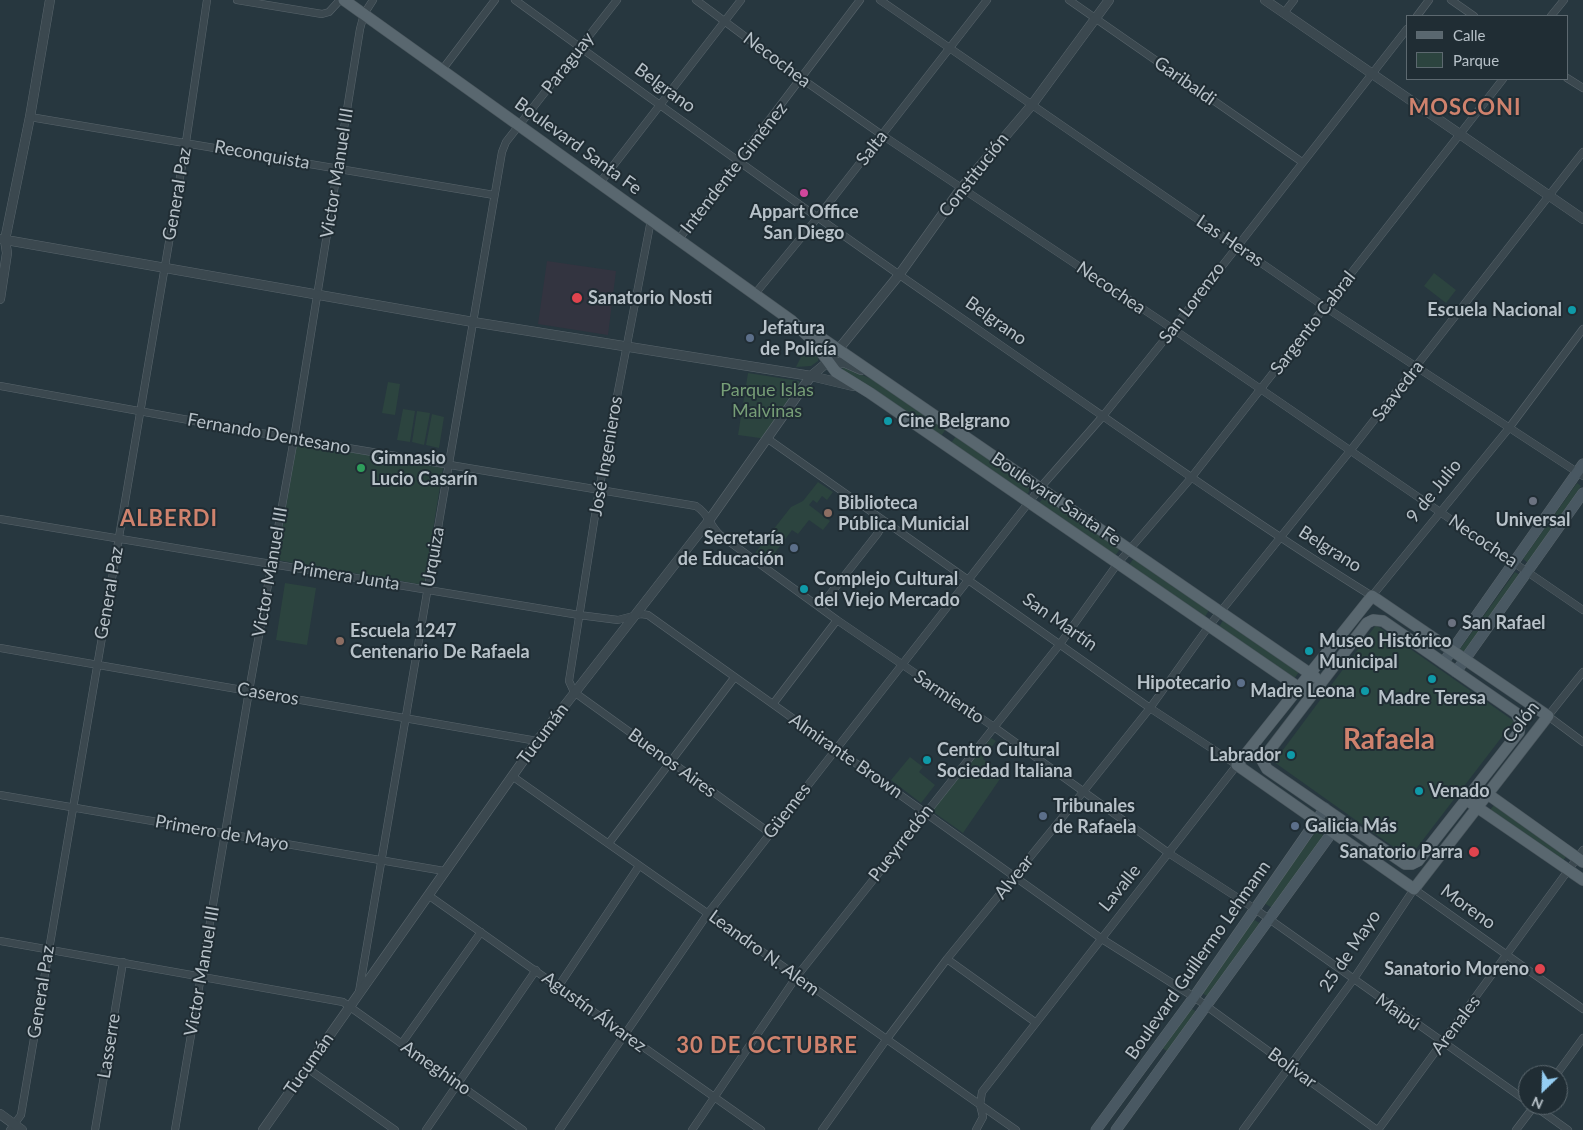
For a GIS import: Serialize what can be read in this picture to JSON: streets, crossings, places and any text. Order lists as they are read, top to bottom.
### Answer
{
  "streets": {
    "main road": [
      "Belgrano",
      "Boulevard Santa Fe",
      "9 de Julio",
      "San Martín",
      "Colón",
      "Lavalle",
      "Moreno",
      "25 de Mayo",
      "Boulevard Guillermo Lehmann"
    ],
    "street": [
      "Necochea",
      "Paraguay",
      "Garibaldi",
      "Salta",
      "Reconquista",
      "Intendente Giménez",
      "Victor Manuel III",
      "Constitución",
      "General Paz",
      "Las Heras",
      "San Lorenzo",
      "Sargento Cabral",
      "Saavedra",
      "Fernando Dentesano",
      "José Ingenieros",
      "Urquiza",
      "Primera Junta",
      "Caseros",
      "Sarmiento",
      "Tucumán",
      "Almirante Brown",
      "Buenos Aires",
      "Güemes",
      "Primero de Mayo",
      "Pueyrredón",
      "Alvear",
      "Leandro N. Alem",
      "Agustín Álvarez",
      "Maipú",
      "Arenales",
      "Lasserre",
      "Ameghino",
      "Bolívar"
    ]
  },
  "crossings": [
    ["Necochea", "Salta"],
    ["Necochea", "Intendente Giménez"],
    ["Necochea", "Constitución"],
    ["Necochea", "San Lorenzo"],
    ["Necochea", "Sargento Cabral"],
    ["Necochea", "Saavedra"],
    ["Necochea", "9 de Julio"],
    ["Paraguay", "Belgrano"],
    ["Paraguay", "Boulevard Santa Fe"],
    ["Paraguay", "Urquiza"],
    ["Garibaldi", "Constitución"],
    ["Garibaldi", "San Lorenzo"],
    ["Belgrano", "Salta"],
    ["Belgrano", "Intendente Giménez"],
    ["Belgrano", "Constitución"],
    ["Belgrano", "San Lorenzo"],
    ["Belgrano", "Sargento Cabral"],
    ["Belgrano", "Saavedra"],
    ["Belgrano", "9 de Julio"],
    ["Belgrano", "Colón"],
    ["Boulevard Santa Fe", "Salta"],
    ["Boulevard Santa Fe", "Intendente Giménez"],
    ["Boulevard Santa Fe", "Victor Manuel III"],
    ["Boulevard Santa Fe", "Constitución"],
    ["Boulevard Santa Fe", "San Lorenzo"],
    ["Boulevard Santa Fe", "Sargento Cabral"],
    ["Boulevard Santa Fe", "Saavedra"],
    ["Boulevard Santa Fe", "José Ingenieros"],
    ["Boulevard Santa Fe", "9 de Julio"],
    ["Boulevard Santa Fe", "Urquiza"],
    ["Boulevard Santa Fe", "Tucumán"],
    ["Boulevard Santa Fe", "Güemes"],
    ["Boulevard Santa Fe", "Pueyrredón"],
    ["Boulevard Santa Fe", "Alvear"],
    ["Boulevard Santa Fe", "Lavalle"],
    ["Salta", "Las Heras"],
    ["Reconquista", "Victor Manuel III"],
    ["Reconquista", "General Paz"],
    ["Reconquista", "Urquiza"],
    ["Victor Manuel III", "Fernando Dentesano"],
    ["Victor Manuel III", "Primera Junta"],
    ["Victor Manuel III", "Caseros"],
    ["Victor Manuel III", "Primero de Mayo"],
    ["Constitución", "Las Heras"],
    ["Constitución", "Tucumán"],
    ["General Paz", "Fernando Dentesano"],
    ["General Paz", "Primera Junta"],
    ["General Paz", "Caseros"],
    ["General Paz", "Primero de Mayo"],
    ["Las Heras", "San Lorenzo"],
    ["Las Heras", "Sargento Cabral"],
    ["Las Heras", "Saavedra"],
    ["Las Heras", "9 de Julio"],
    ["San Lorenzo", "Güemes"],
    ["Sargento Cabral", "Pueyrredón"],
    ["Saavedra", "Alvear"],
    ["Fernando Dentesano", "José Ingenieros"],
    ["Fernando Dentesano", "Urquiza"],
    ["Fernando Dentesano", "Sarmiento"],
    ["Fernando Dentesano", "Tucumán"],
    ["José Ingenieros", "Primera Junta"],
    ["José Ingenieros", "Tucumán"],
    ["José Ingenieros", "Buenos Aires"],
    ["9 de Julio", "Lavalle"],
    ["Urquiza", "Primera Junta"],
    ["Urquiza", "Caseros"],
    ["Urquiza", "Tucumán"],
    ["Urquiza", "Primero de Mayo"],
    ["Primera Junta", "Tucumán"],
    ["Primera Junta", "Almirante Brown"],
    ["San Martín", "Tucumán"],
    ["San Martín", "Güemes"],
    ["San Martín", "Pueyrredón"],
    ["San Martín", "Alvear"],
    ["San Martín", "Lavalle"],
    ["San Martín", "Moreno"],
    ["San Martín", "Boulevard Guillermo Lehmann"],
    ["Caseros", "Tucumán"],
    ["Sarmiento", "Tucumán"],
    ["Sarmiento", "Güemes"],
    ["Sarmiento", "Pueyrredón"],
    ["Sarmiento", "Alvear"],
    ["Sarmiento", "Lavalle"],
    ["Sarmiento", "Boulevard Guillermo Lehmann"],
    ["Sarmiento", "Maipú"],
    ["Colón", "25 de Mayo"],
    ["Tucumán", "Almirante Brown"],
    ["Tucumán", "Buenos Aires"],
    ["Tucumán", "Primero de Mayo"],
    ["Tucumán", "Leandro N. Alem"],
    ["Tucumán", "Agustín Álvarez"],
    ["Tucumán", "Ameghino"],
    ["Almirante Brown", "Güemes"],
    ["Almirante Brown", "Pueyrredón"],
    ["Almirante Brown", "Alvear"],
    ["Almirante Brown", "Lavalle"],
    ["Almirante Brown", "Boulevard Guillermo Lehmann"],
    ["Almirante Brown", "Bolívar"],
    ["Buenos Aires", "Güemes"],
    ["Güemes", "Leandro N. Alem"],
    ["Güemes", "Agustín Álvarez"],
    ["Pueyrredón", "Leandro N. Alem"],
    ["Pueyrredón", "Agustín Álvarez"],
    ["Alvear", "Leandro N. Alem"],
    ["Lavalle", "Leandro N. Alem"],
    ["Moreno", "25 de Mayo"],
    ["Moreno", "Boulevard Guillermo Lehmann"],
    ["Moreno", "Arenales"],
    ["25 de Mayo", "Maipú"],
    ["25 de Mayo", "Bolívar"],
    ["Boulevard Guillermo Lehmann", "Maipú"],
    ["Boulevard Guillermo Lehmann", "Bolívar"],
    ["Maipú", "Arenales"],
    ["Arenales", "Bolívar"]
  ],
  "districts": [
    "MOSCONI",
    "ALBERDI",
    "Rafaela",
    "30 DE OCTUBRE"
  ],
  "parks": ["Parque Islas Malvinas"],
  "places": [
    "Appart Office San Diego",
    "Sanatorio Nosti",
    "Escuela Nacional",
    "Jefatura de Policía",
    "Cine Belgrano",
    "Gimnasio Lucio Casarín",
    "Universal",
    "Biblioteca Pública Municial",
    "Secretaría de Educación",
    "Complejo Cultural del Viejo Mercado",
    "San Rafael",
    "Escuela 1247 Centenario De Rafaela",
    "Museo Histórico Municipal",
    "Madre Teresa",
    "Hipotecario",
    "Madre Leona",
    "Labrador",
    "Centro Cultural Sociedad Italiana",
    "Venado",
    "Tribunales de Rafaela",
    "Galicia Más",
    "Sanatorio Parra",
    "Sanatorio Moreno"
  ],
  "legend": ["Calle", "Parque"],
  "north": "bottom left"
}
